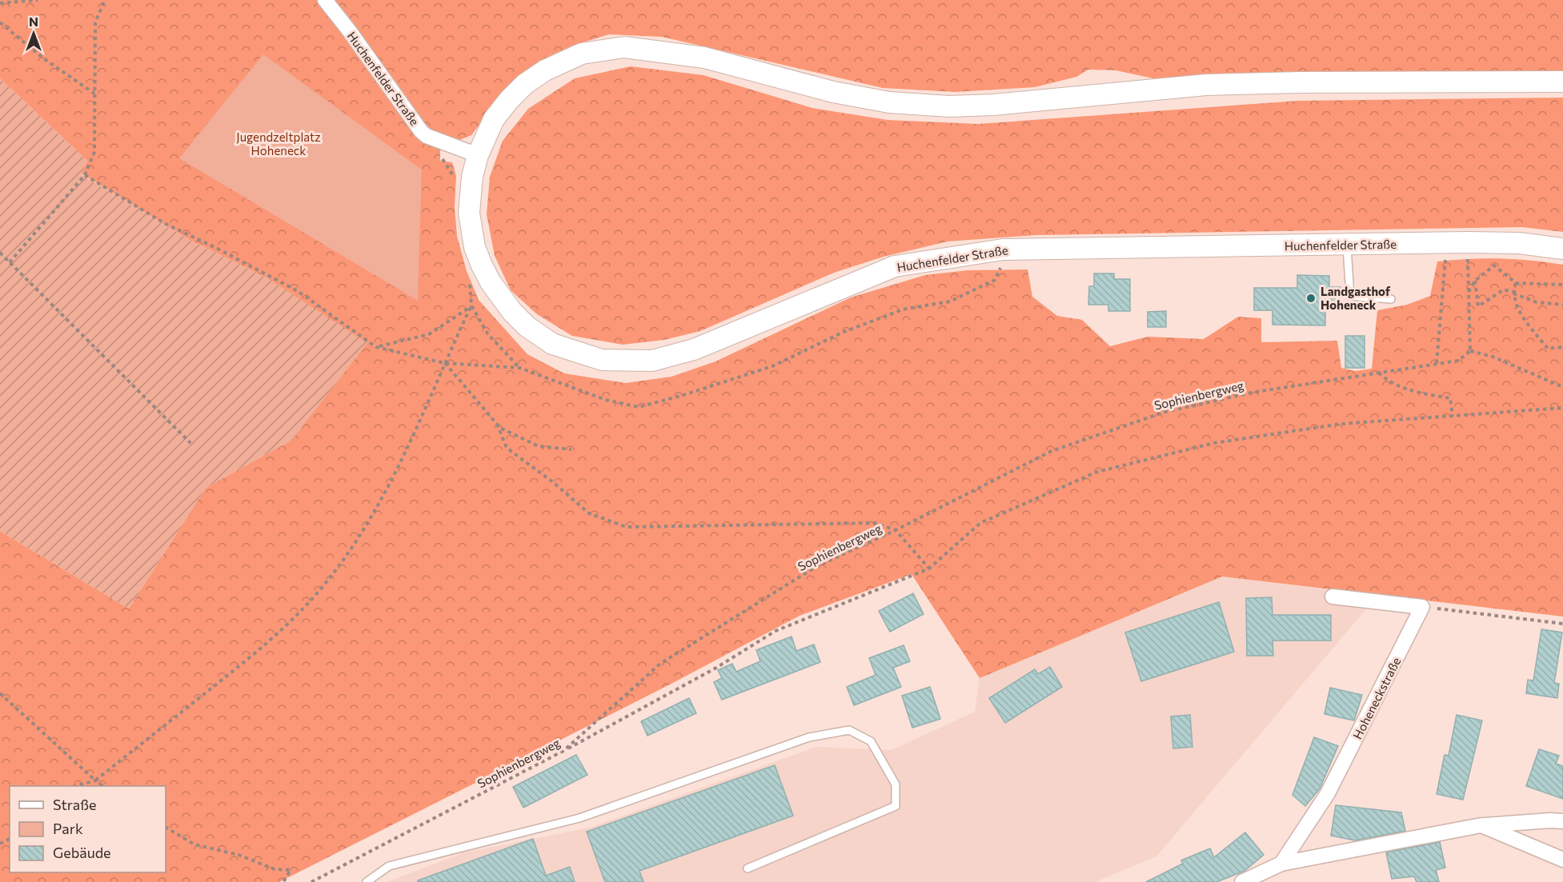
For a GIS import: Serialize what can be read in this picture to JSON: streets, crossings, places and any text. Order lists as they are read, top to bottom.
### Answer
{
  "streets": {
    "main road": ["Huchenfelder Straße"],
    "street": ["Hoheneckstraße"],
    "path": ["Sophienbergweg"]
  },
  "parks": ["Jugendzeltplatz Hoheneck"],
  "places": ["Landgasthof Hoheneck"],
  "legend": ["Straße", "Park", "Gebäude"],
  "north": "top"
}
